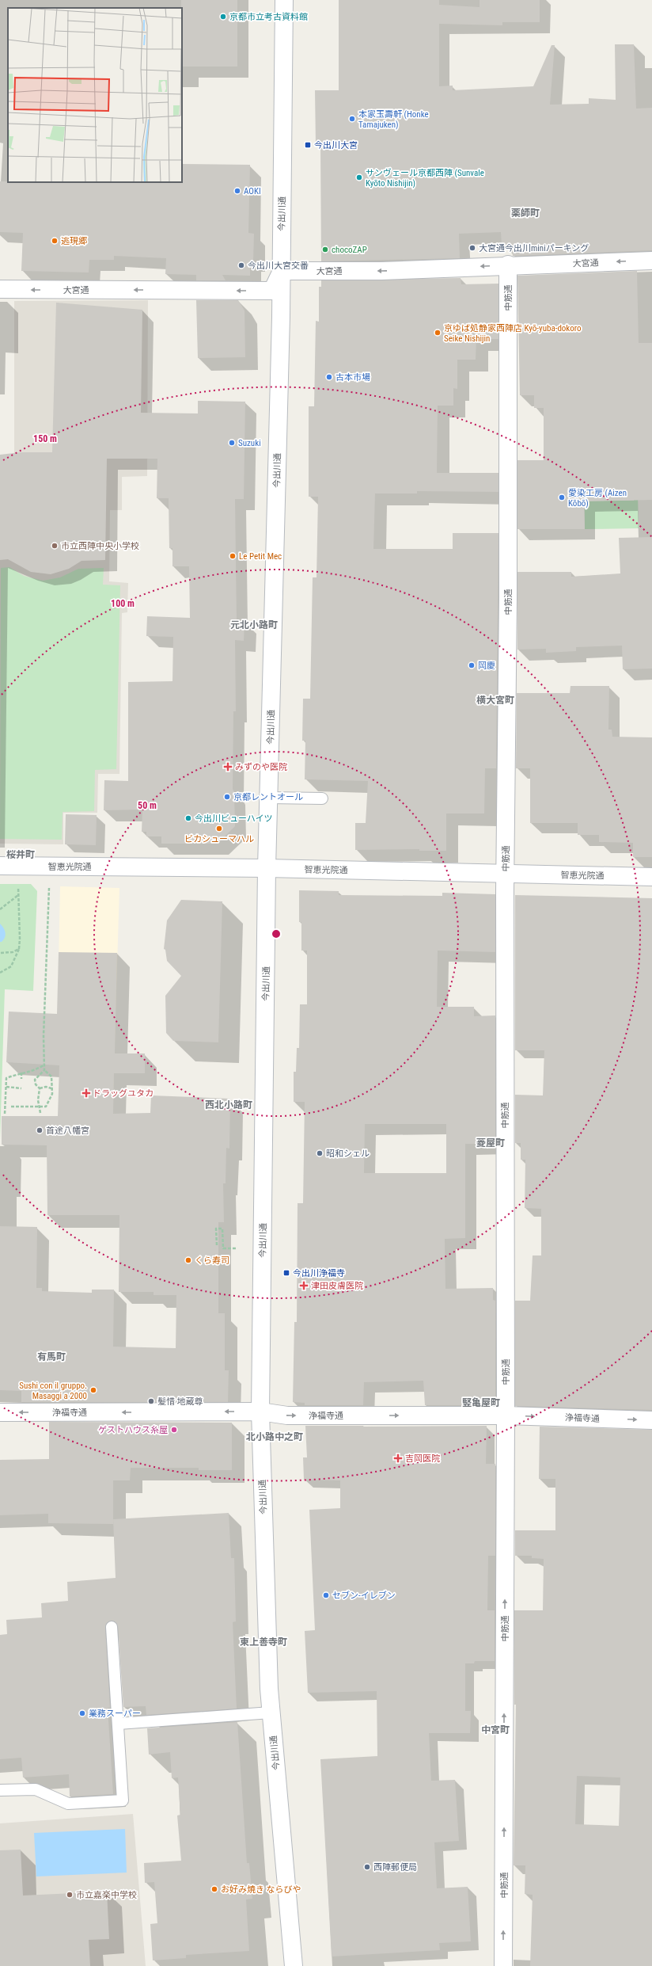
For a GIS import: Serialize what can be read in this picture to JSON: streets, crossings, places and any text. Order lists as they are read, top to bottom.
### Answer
{
  "streets": {
    "street": [
      "今出川通",
      "大宮通",
      "中筋通",
      "智恵光院通",
      "浄福寺通"
    ]
  },
  "crossings": [
    ["今出川通", "大宮通"],
    ["今出川通", "智恵光院通"],
    ["今出川通", "浄福寺通"],
    ["大宮通", "中筋通"],
    ["中筋通", "智恵光院通"],
    ["中筋通", "浄福寺通"]
  ],
  "one_way": ["大宮通"],
  "districts": [
    "薬師町",
    "元北小路町",
    "横大宮町",
    "桜井町",
    "西北小路町",
    "菱屋町",
    "有馬町",
    "竪亀屋町",
    "北小路中之町",
    "東上善寺町",
    "中宮町"
  ],
  "places": {
    "other": [
      "京都市立考古資料館",
      "本家玉壽軒 (Honke Tamajuken)",
      "サンヴェール京都西陣 (Sunvale Kyōto Nishijin)",
      "AOKI",
      "逃現郷",
      "大宮通今出川miniパーキング",
      "chocoZAP",
      "今出川大宮交番",
      "京ゆば処静家西陣店 Kyō-yuba-dokoro Seike Nishijin",
      "古本市場",
      "Suzuki",
      "愛染工房 (Aizen Kōbō)",
      "市立西陣中央小学校",
      "Le Petit Mec",
      "岡慶",
      "京都レントオール",
      "今出川ビューハイツ",
      "ビカシューマハル",
      "首途八幡宮",
      "昭和シェル",
      "くら寿司",
      "Sushi con il gruppo. Masaggi a 2000",
      "髪惜 地蔵尊",
      "ゲストハウス糸屋",
      "セブン-イレブン",
      "業務スーパー",
      "西陣郵便局",
      "お好み焼き ならびや",
      "市立嘉楽中学校"
    ],
    "transit": ["今出川大宮", "今出川浄福寺"],
    "health": [
      "みずのや医院",
      "ドラッグユタカ",
      "津田皮膚医院",
      "吉岡医院"
    ]
  },
  "rings": ["150 m", "100 m", "50 m"]
}
